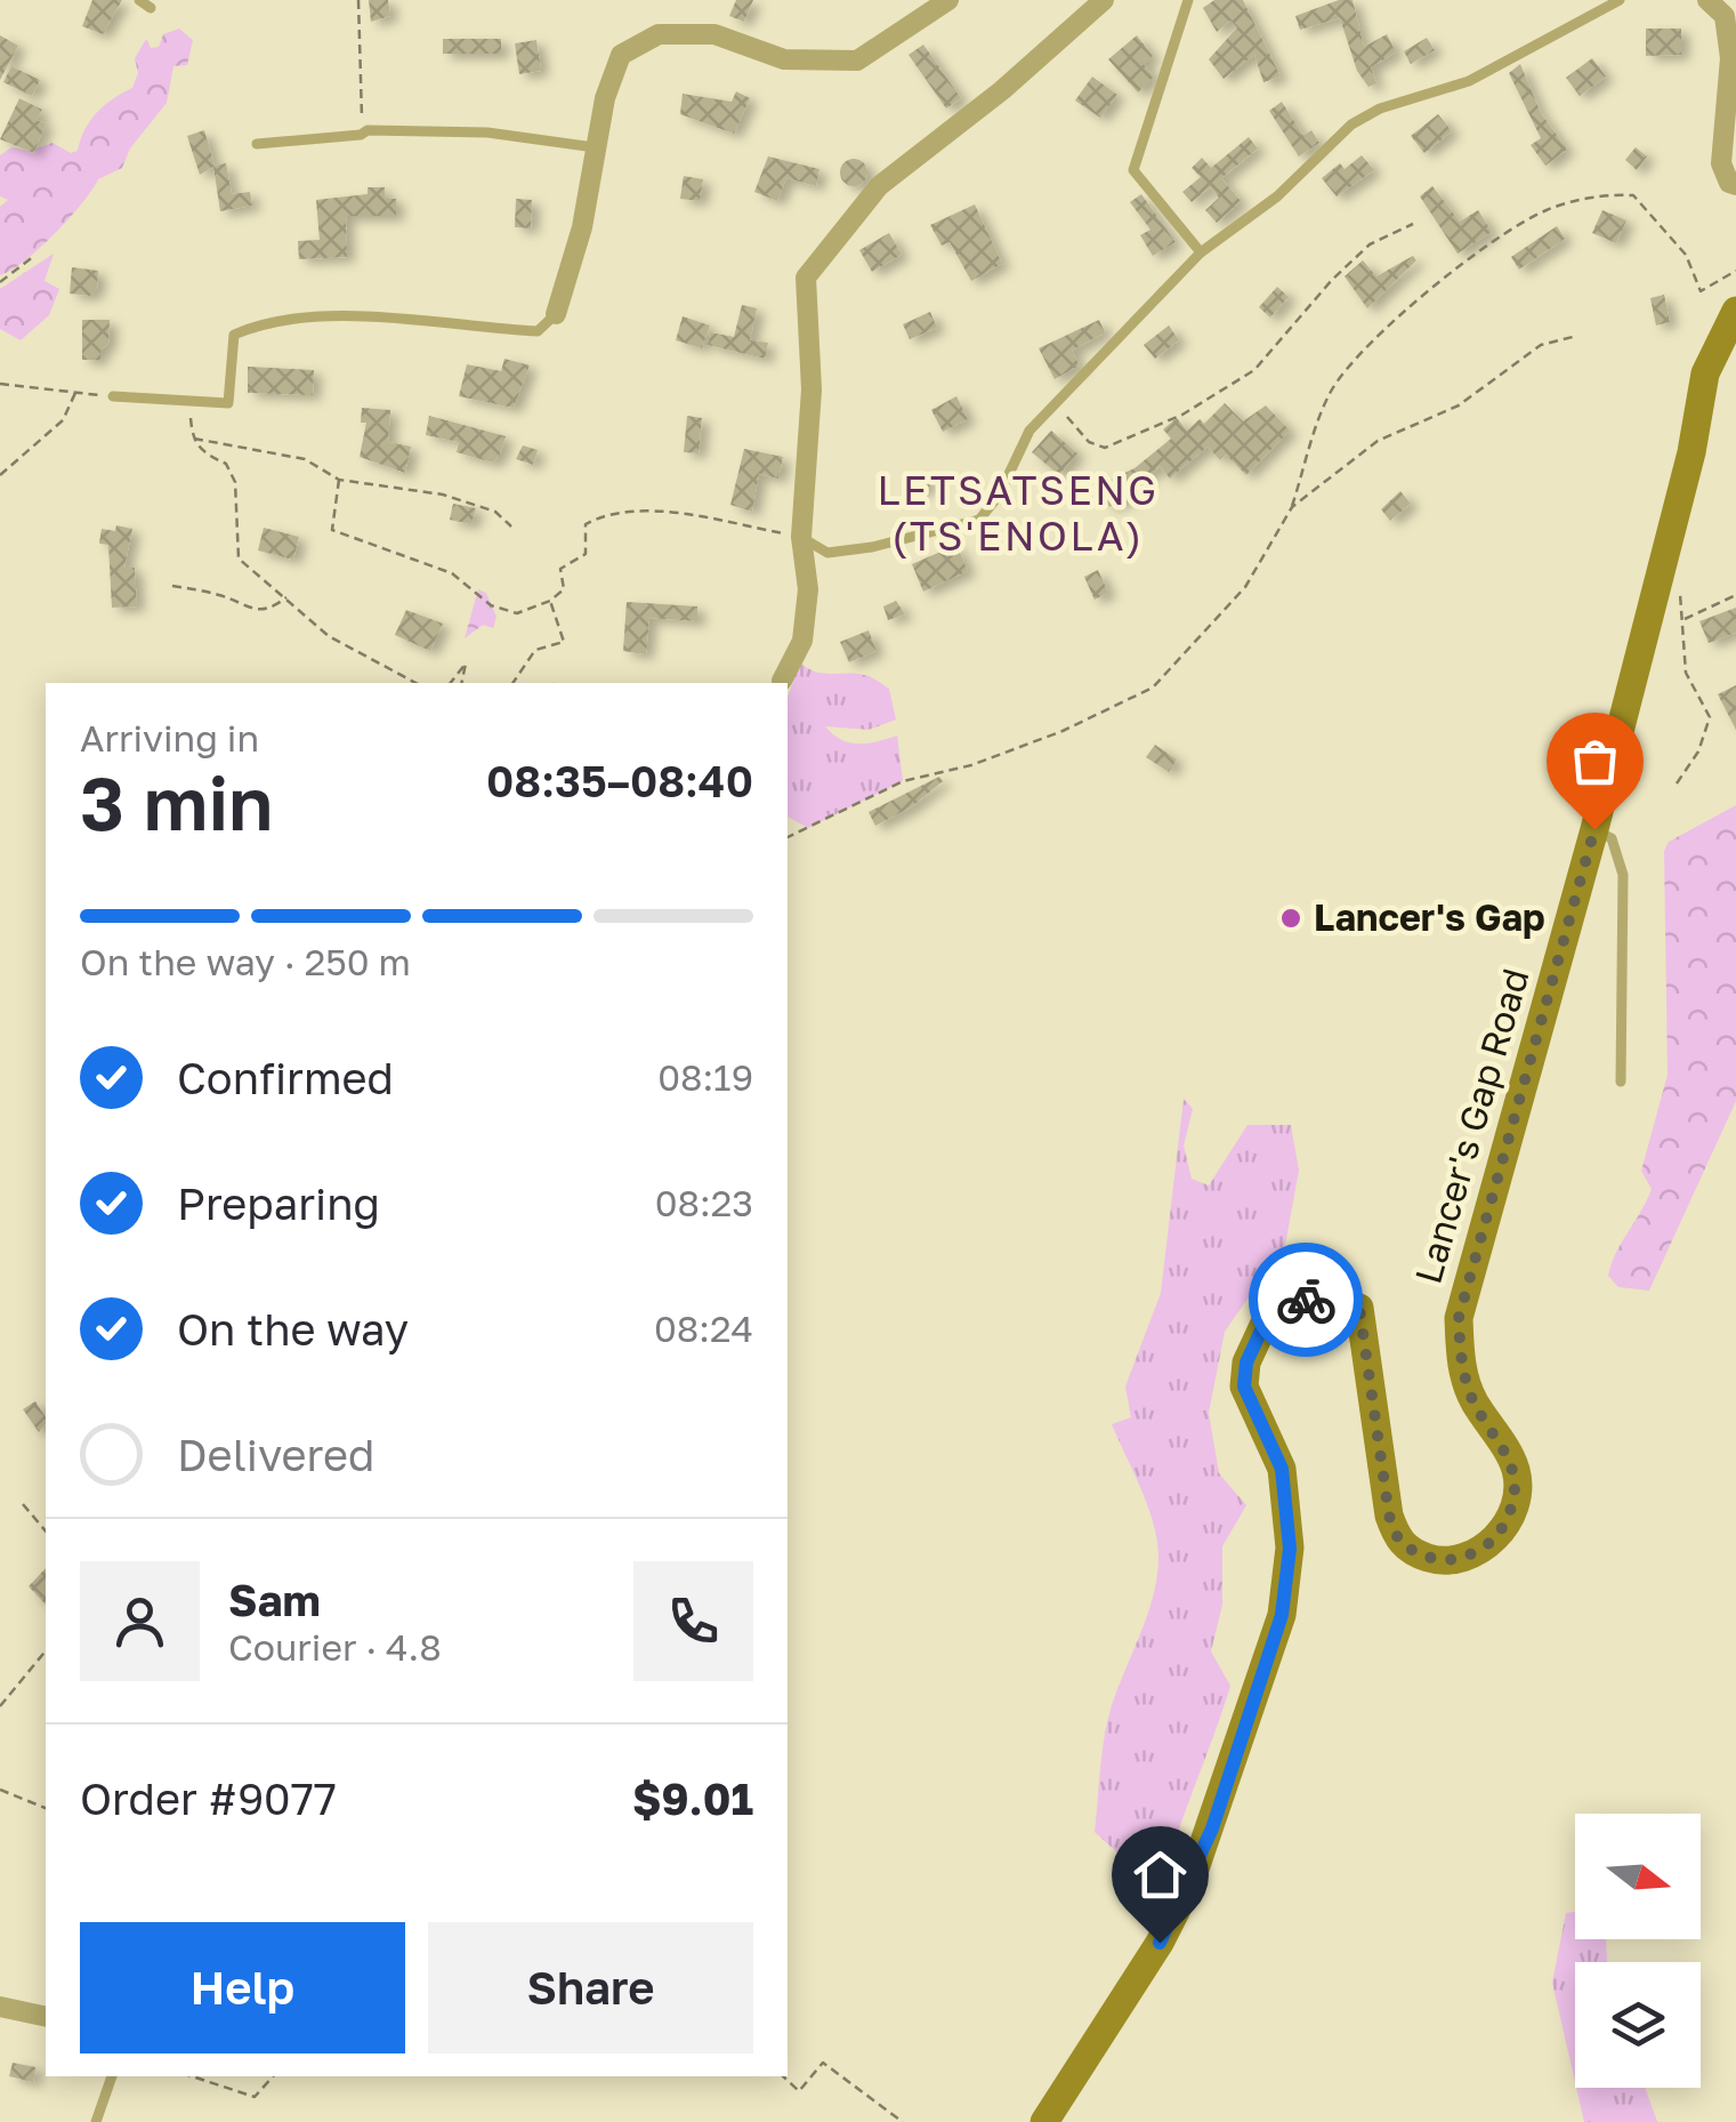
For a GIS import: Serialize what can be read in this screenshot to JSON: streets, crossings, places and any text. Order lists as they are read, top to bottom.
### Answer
{
  "streets": {
    "main road": ["Lancer's Gap Road"]
  },
  "districts": ["LETSATSENG (TS'ENOLA)"],
  "places": ["Lancer's Gap"],
  "north": "right",
  "page": {
    "heading": ["3 min", "Arriving in", "08:35–08:40"],
    "panel": [
      "Sam",
      "Courier · 4.8",
      "Order #9077",
      "$9.01"
    ],
    "bar": "On the way · 250 m",
    "list": [
      ["Confirmed", "08:19"],
      ["Preparing", "08:23"],
      ["On the way", "08:24"],
      "Delivered"
    ],
    "buttons": ["Help", "Share"]
  }
}
